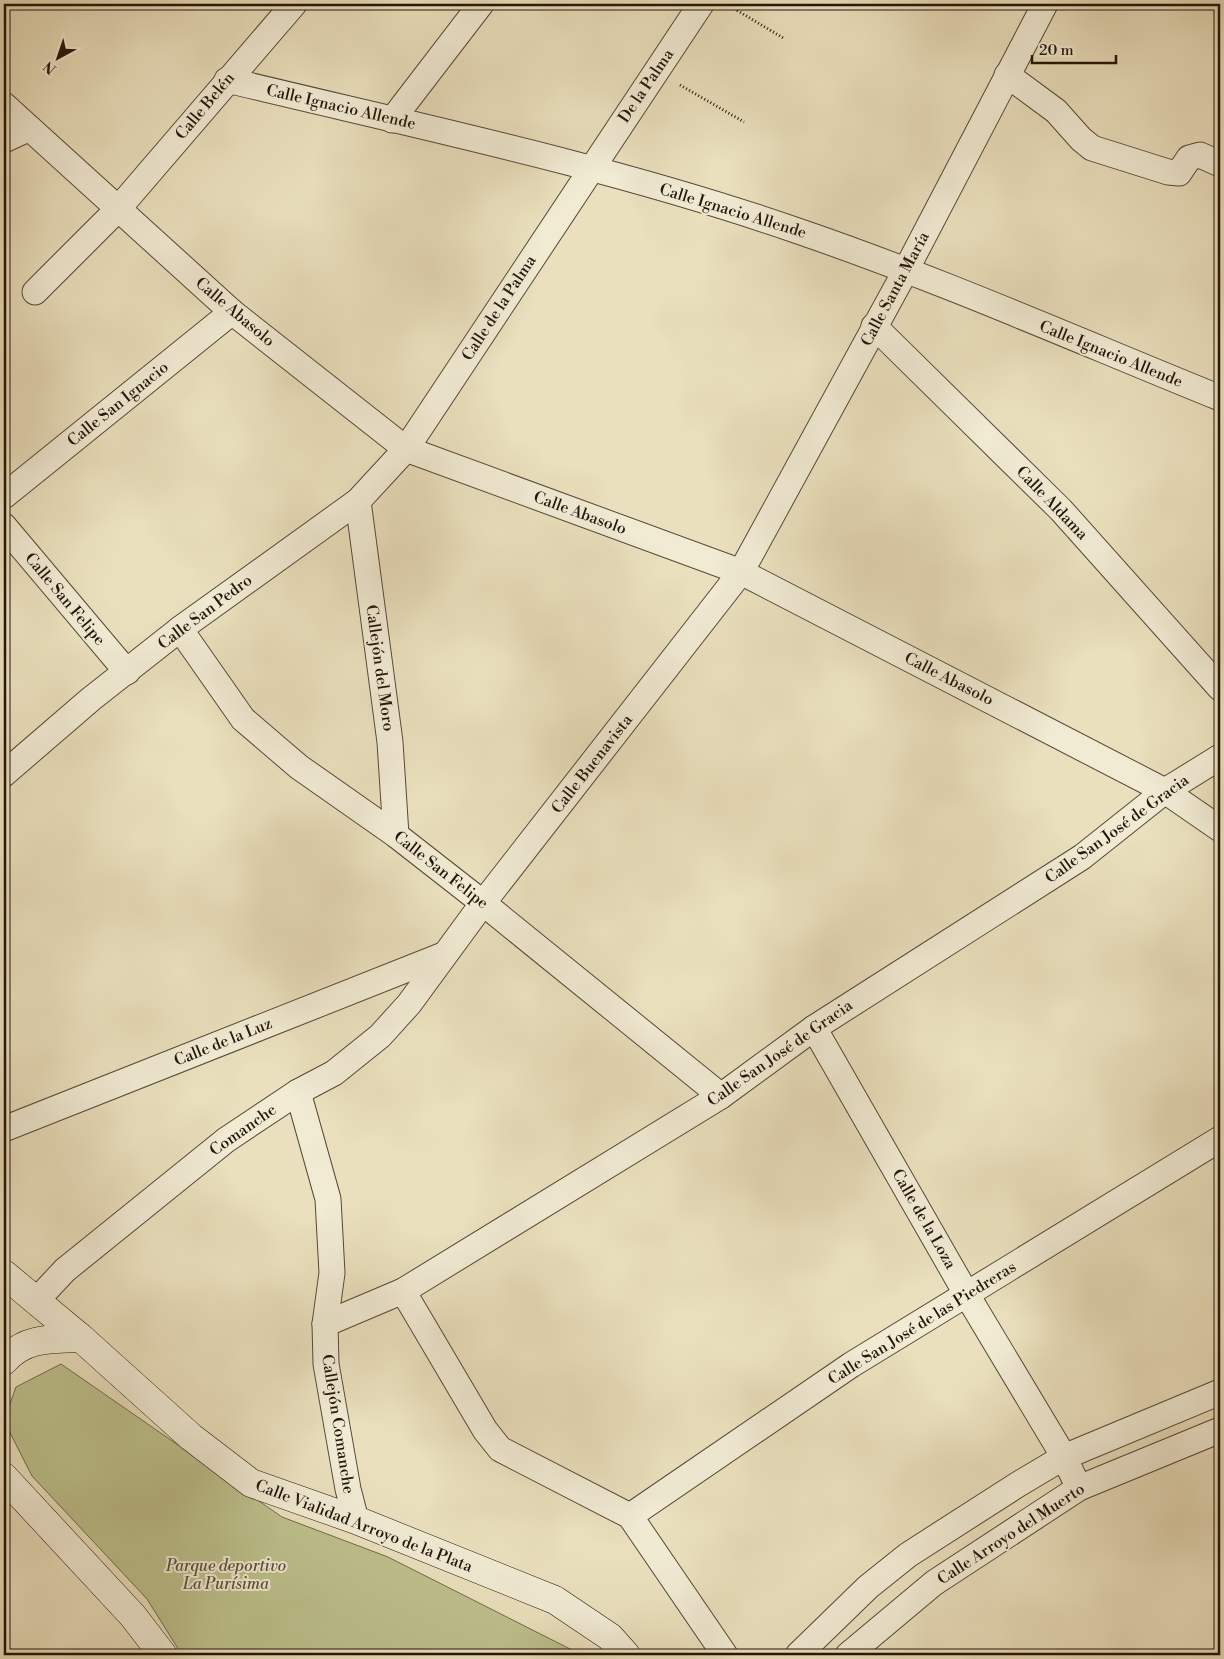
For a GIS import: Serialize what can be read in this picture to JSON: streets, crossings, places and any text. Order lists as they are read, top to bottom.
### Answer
{
  "streets": {
    "main road": ["Calle Vialidad Arroyo de la Plata"],
    "street": [
      "De la Palma",
      "Calle Belén",
      "Calle Ignacio Allende",
      "Calle Santa María",
      "Calle de la Palma",
      "Calle Abasolo",
      "Calle San Ignacio",
      "Calle Aldama",
      "Calle San Felipe",
      "Calle San Pedro",
      "Callejón del Moro",
      "Calle Buenavista",
      "Calle San José de Gracia",
      "Calle de la Luz",
      "Comanche",
      "Calle de la Loza",
      "Calle San José de las Piedreras",
      "Callejón Comanche",
      "Calle Arroyo del Muerto"
    ]
  },
  "crossings": [
    ["De la Palma", "Calle Ignacio Allende"],
    ["De la Palma", "Calle de la Palma"],
    ["Calle Belén", "Calle Ignacio Allende"],
    ["Calle Belén", "Calle Abasolo"],
    ["Calle Ignacio Allende", "Calle Santa María"],
    ["Calle Ignacio Allende", "Calle de la Palma"],
    ["Calle Santa María", "Calle Abasolo"],
    ["Calle Santa María", "Calle Aldama"],
    ["Calle Santa María", "Calle Buenavista"],
    ["Calle de la Palma", "Calle Abasolo"],
    ["Calle de la Palma", "Calle San Pedro"],
    ["Calle Abasolo", "Calle San Ignacio"],
    ["Calle Abasolo", "Calle San Pedro"],
    ["Calle Abasolo", "Calle Buenavista"],
    ["Calle Abasolo", "Calle San José de Gracia"],
    ["Calle San Felipe", "Calle San Pedro"],
    ["Calle San Felipe", "Callejón del Moro"],
    ["Calle San Felipe", "Calle Buenavista"],
    ["Calle San Felipe", "Calle San José de Gracia"],
    ["Calle San Pedro", "Callejón del Moro"],
    ["Calle Buenavista", "Calle de la Luz"],
    ["Calle Buenavista", "Comanche"],
    ["Calle San José de Gracia", "Calle de la Loza"],
    ["Calle San José de Gracia", "Callejón Comanche"],
    ["Calle de la Luz", "Comanche"],
    ["Comanche", "Callejón Comanche"],
    ["Comanche", "Calle Vialidad Arroyo de la Plata"],
    ["Calle de la Loza", "Calle San José de las Piedreras"],
    ["Calle de la Loza", "Calle Arroyo del Muerto"],
    ["Callejón Comanche", "Calle Vialidad Arroyo de la Plata"]
  ],
  "parks": ["Parque deportivo La Purísima"],
  "scale_bar": "20 m",
  "north": "bottom left"
}
